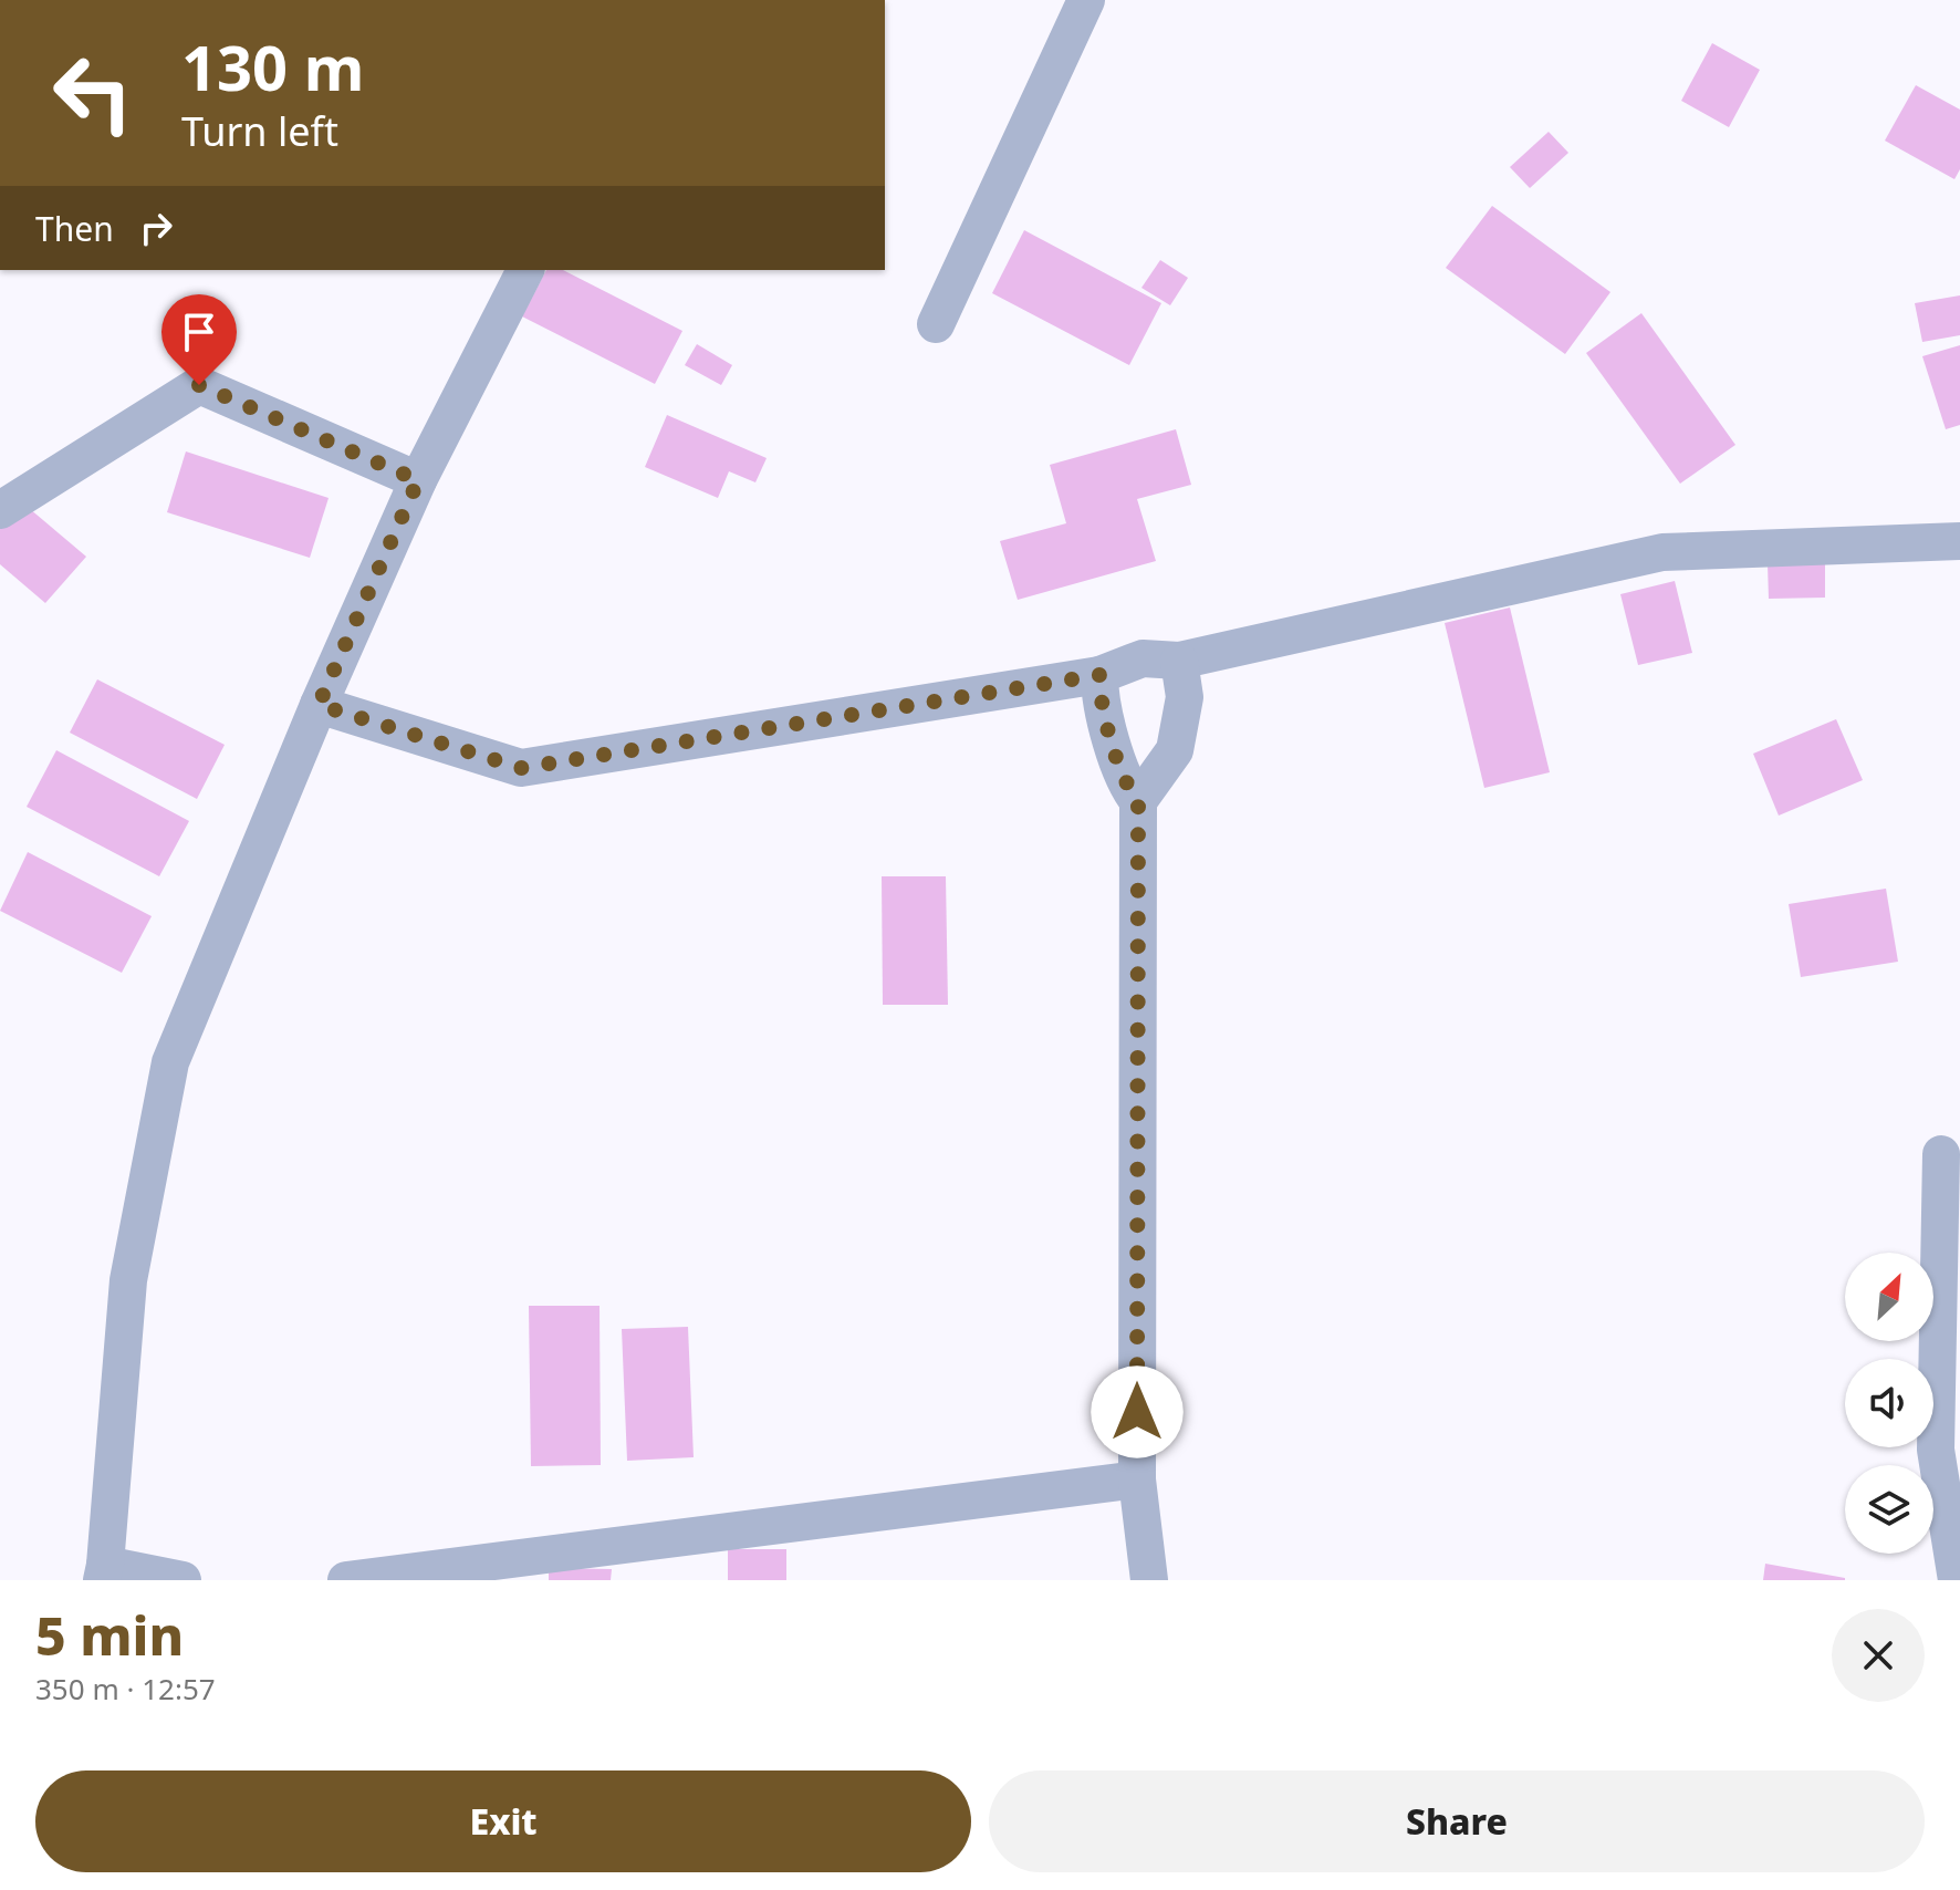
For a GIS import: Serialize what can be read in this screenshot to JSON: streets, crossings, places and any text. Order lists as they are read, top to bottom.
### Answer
{
  "north": "top right",
  "page": {
    "turn": ["130 m", "Turn left"],
    "then": "Then",
    "heading": ["5 min", "350 m · 12:57"],
    "buttons": ["Exit", "Share"]
  }
}
